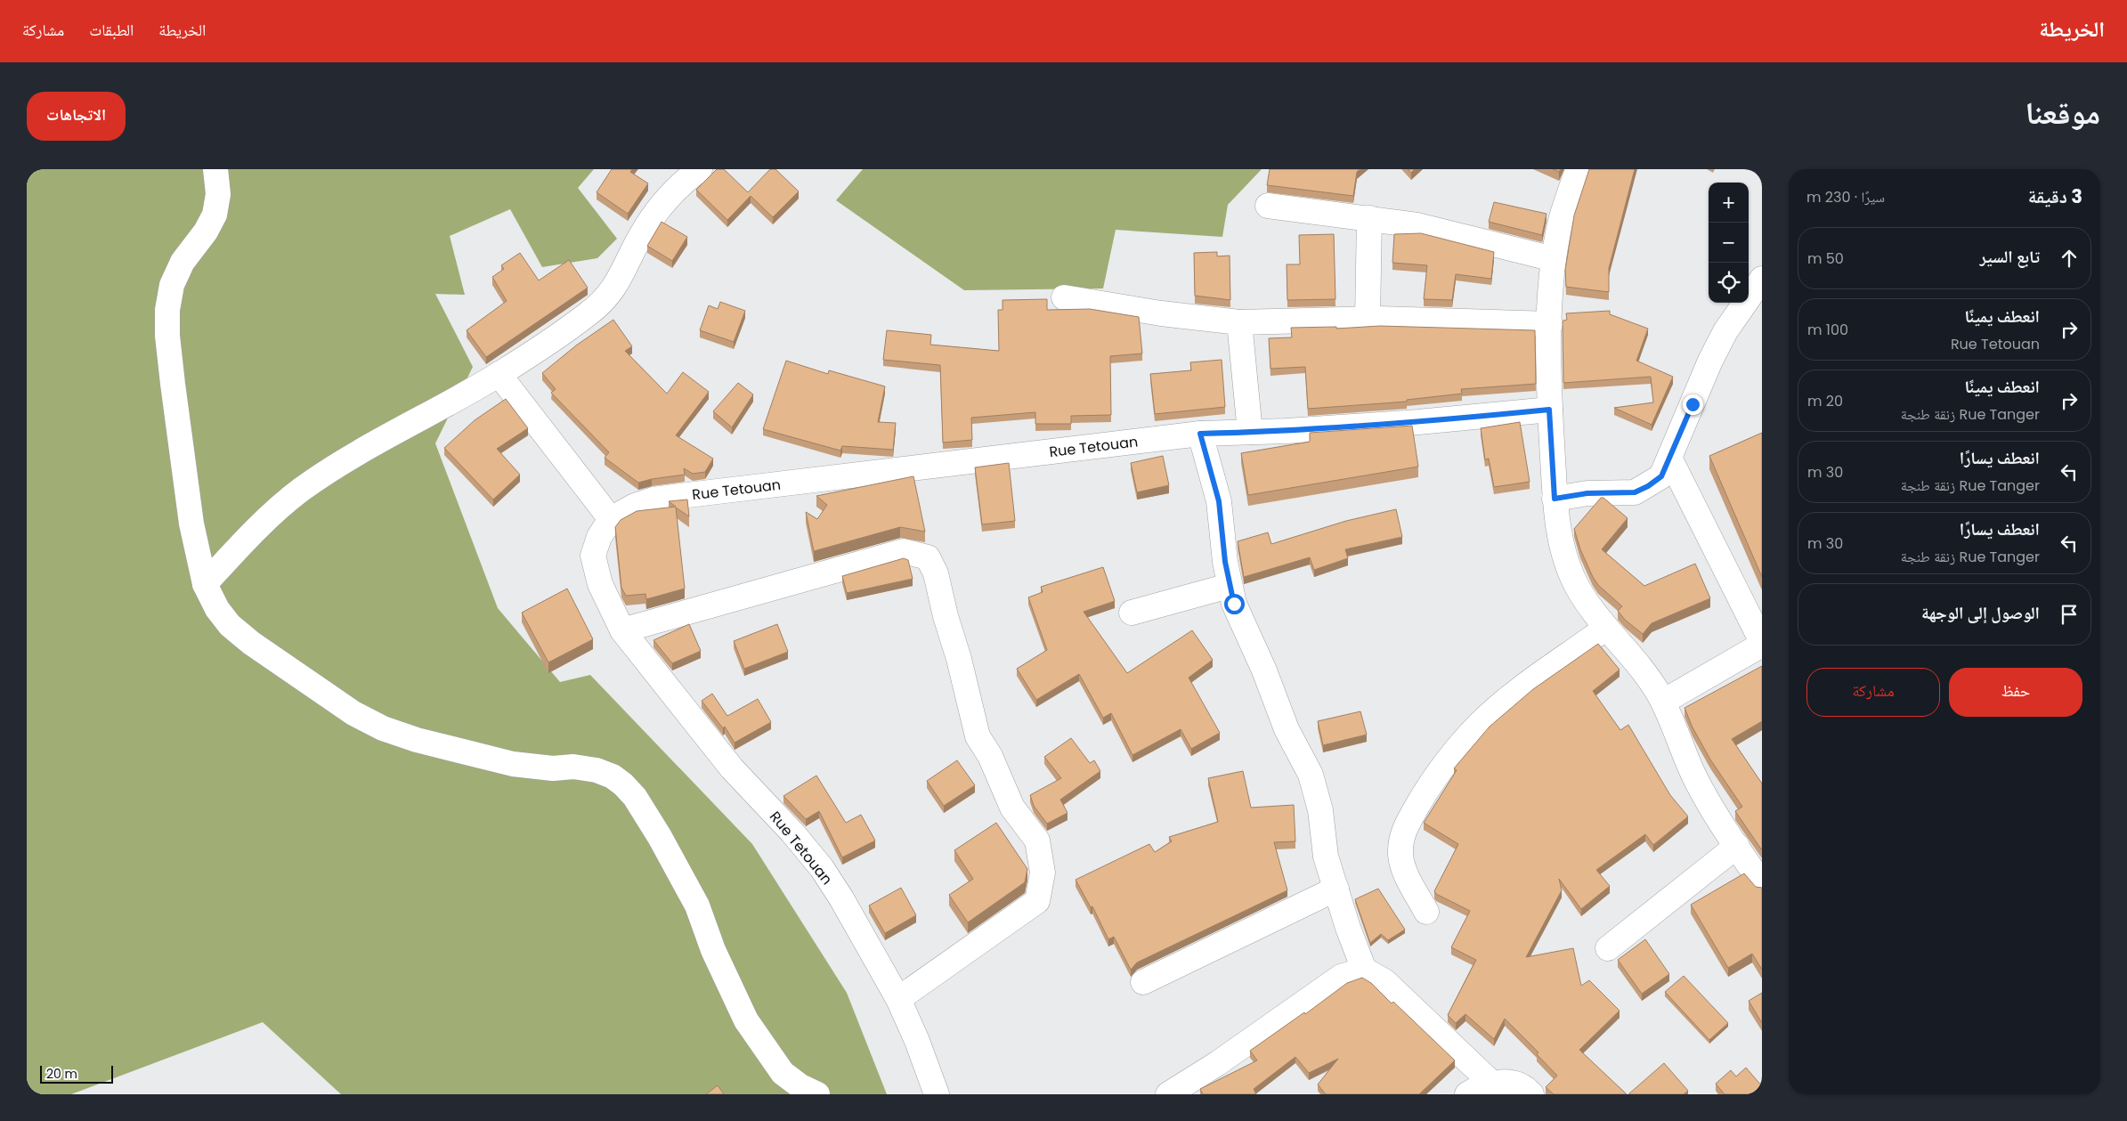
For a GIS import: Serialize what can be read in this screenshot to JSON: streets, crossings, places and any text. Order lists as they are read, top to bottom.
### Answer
{
  "streets": {
    "street": ["Rue Tetouan"]
  },
  "scale_bar": "20 m",
  "page": {
    "header": "الخريطة",
    "nav": ["الخريطة", "الطبقات", "مشاركة"],
    "title": "موقعنا",
    "buttons": [
      "الاتجاهات",
      ["حفظ", "مشاركة"]
    ],
    "heading": ["3 دقيقة", "سيرًا · 230 m"],
    "map_buttons": ["+", "−"],
    "list": [
      ["تابع السير", "50 m"],
      ["انعطف يمينًا", "Rue Tetouan", "100 m"],
      ["انعطف يمينًا", "Rue Tanger زنقة طنجة", "20 m"],
      ["انعطف يسارًا", "Rue Tanger زنقة طنجة", "30 m"],
      ["انعطف يسارًا", "Rue Tanger زنقة طنجة", "30 m"],
      "الوصول إلى الوجهة"
    ],
    "scale": "20 m"
  }
}
